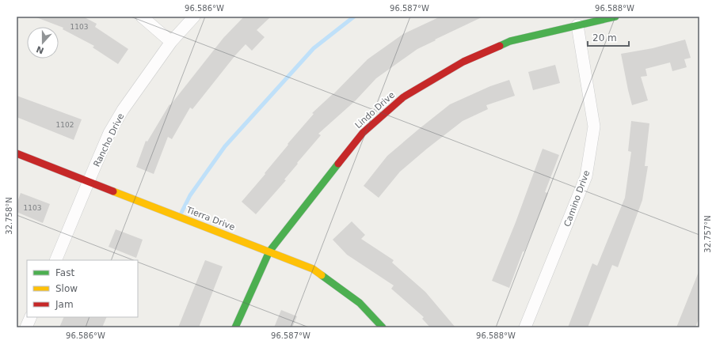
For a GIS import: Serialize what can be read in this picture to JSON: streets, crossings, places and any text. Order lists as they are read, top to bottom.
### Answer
{
  "streets": {
    "street": [
      "Lindo Drive",
      "Rancho Drive",
      "Camino Drive",
      "Tierra Drive"
    ]
  },
  "crossings": [
    ["Lindo Drive", "Camino Drive"],
    ["Lindo Drive", "Tierra Drive"],
    ["Rancho Drive", "Tierra Drive"]
  ],
  "house_numbers": ["1103", "1102", "1103"],
  "legend": ["Fast", "Slow", "Jam"],
  "scale_bar": "20 m",
  "north": "bottom",
  "coordinates": [
    "96.586°W",
    "96.587°W",
    "96.588°W",
    "32.758°N",
    "32.757°N"
  ]
}
